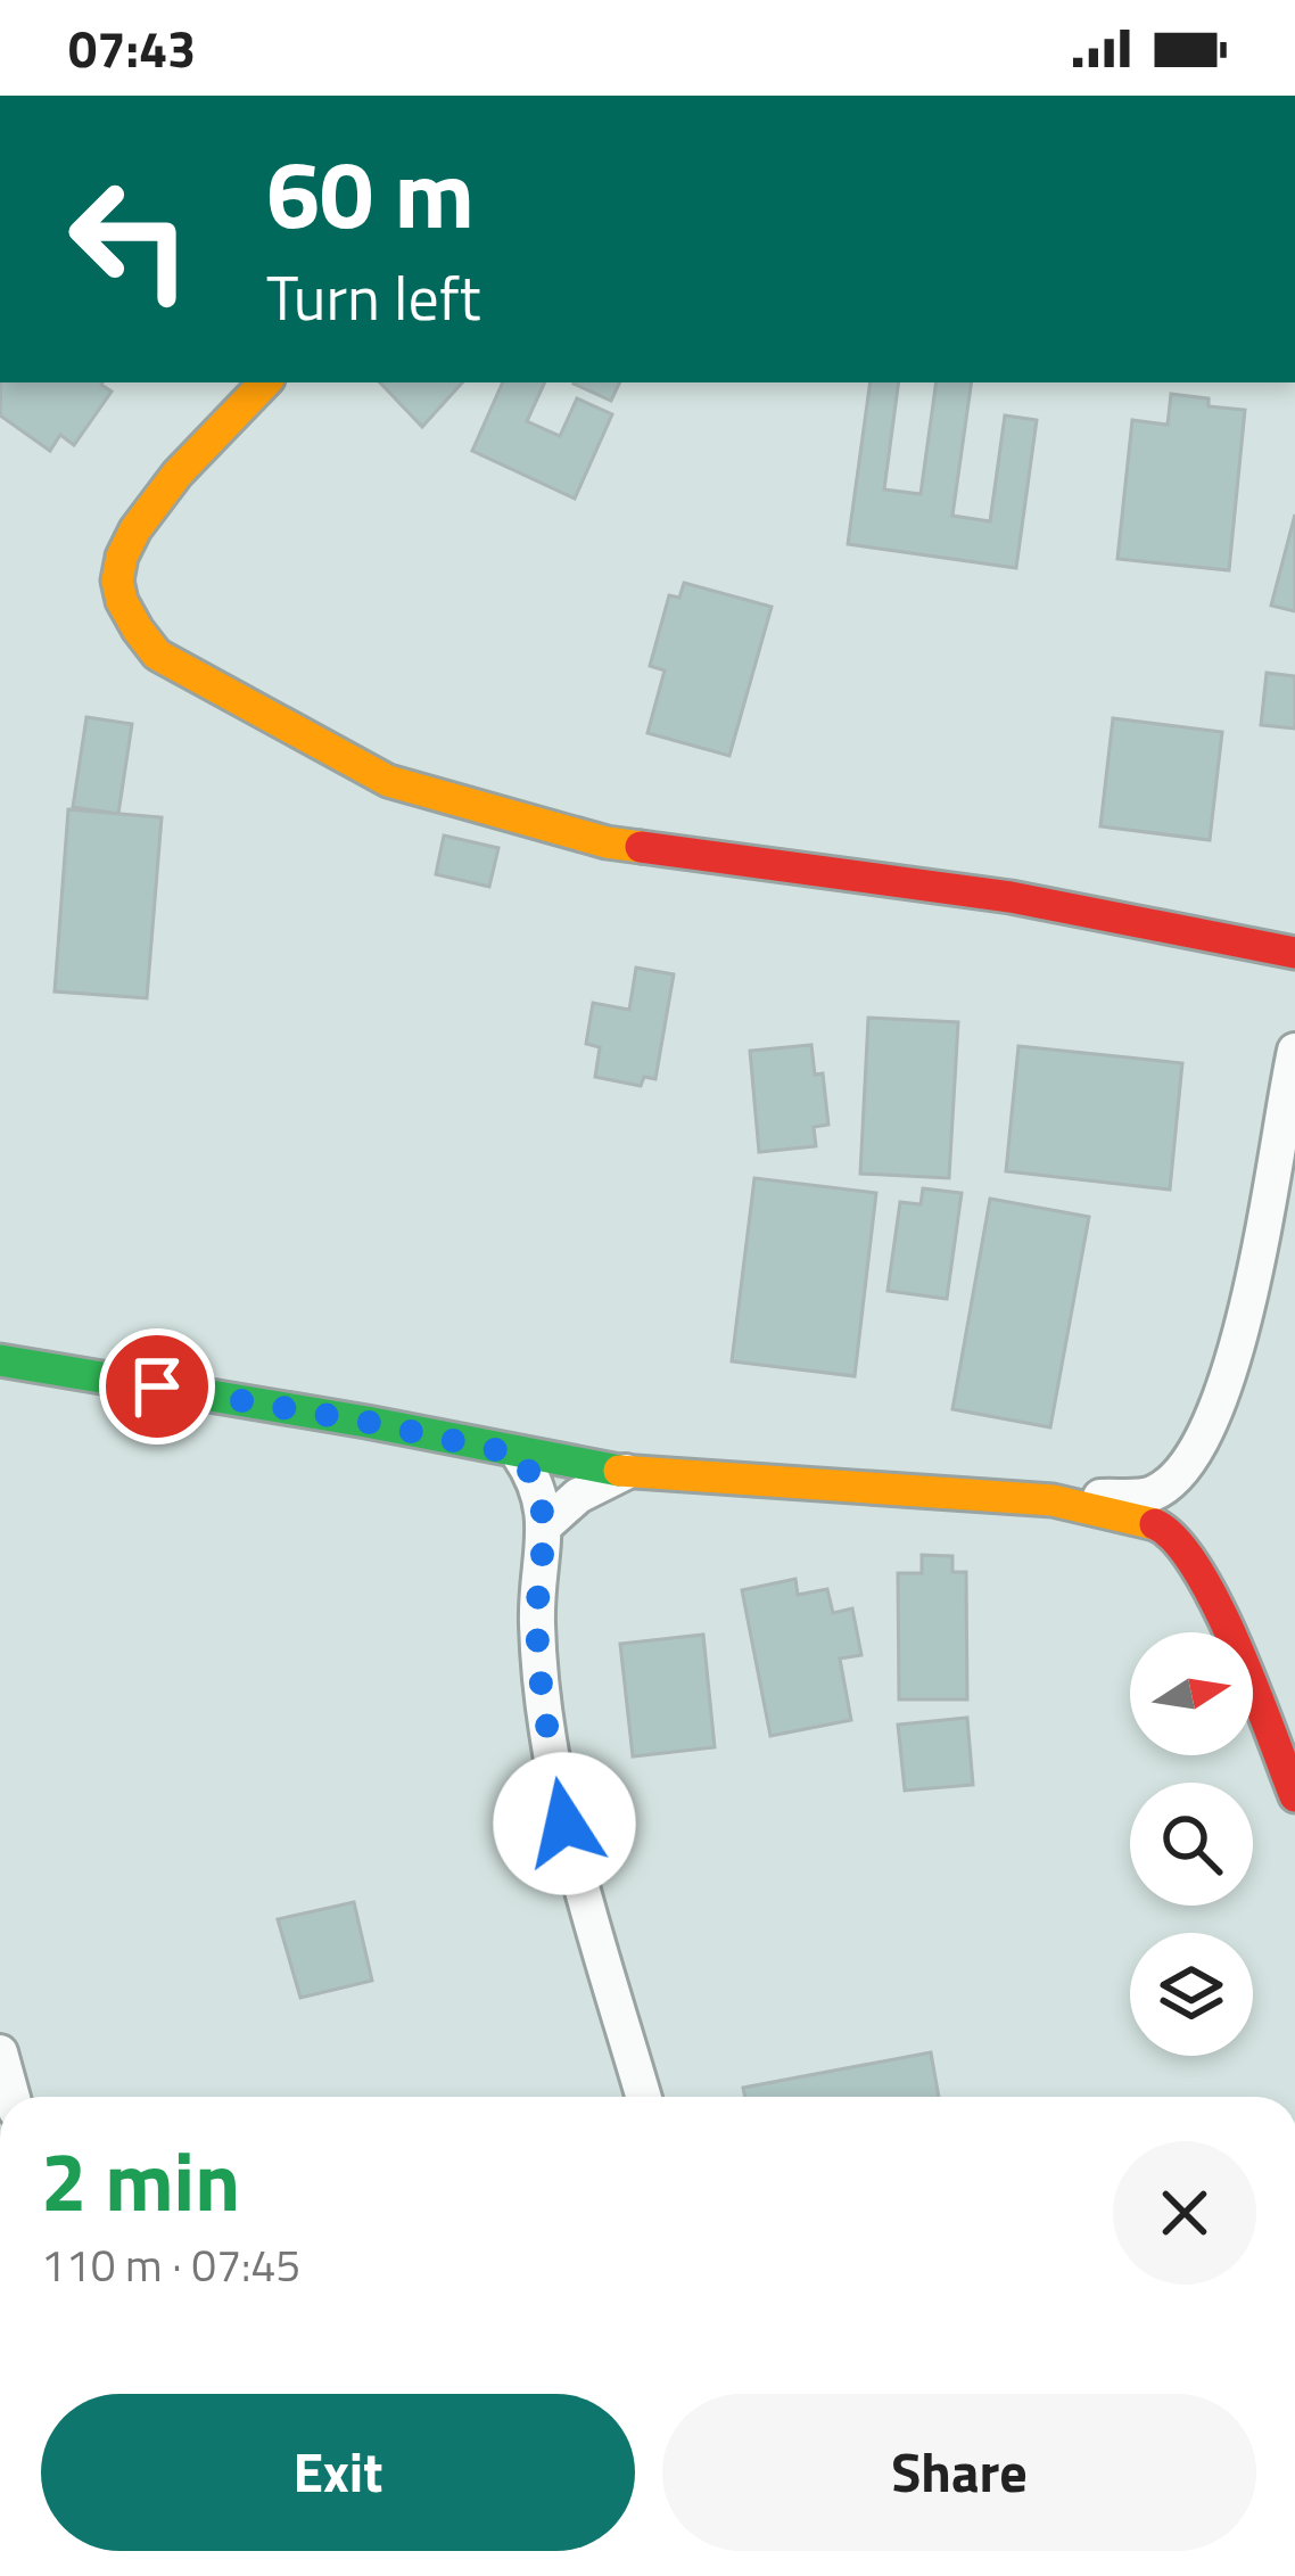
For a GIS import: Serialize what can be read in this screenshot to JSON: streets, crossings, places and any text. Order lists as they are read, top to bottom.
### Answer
{
  "north": "right",
  "page": {
    "status": "07:43",
    "turn": ["60 m", "Turn left"],
    "heading": ["2 min", "110 m · 07:45"],
    "buttons": ["Exit", "Share"]
  }
}
